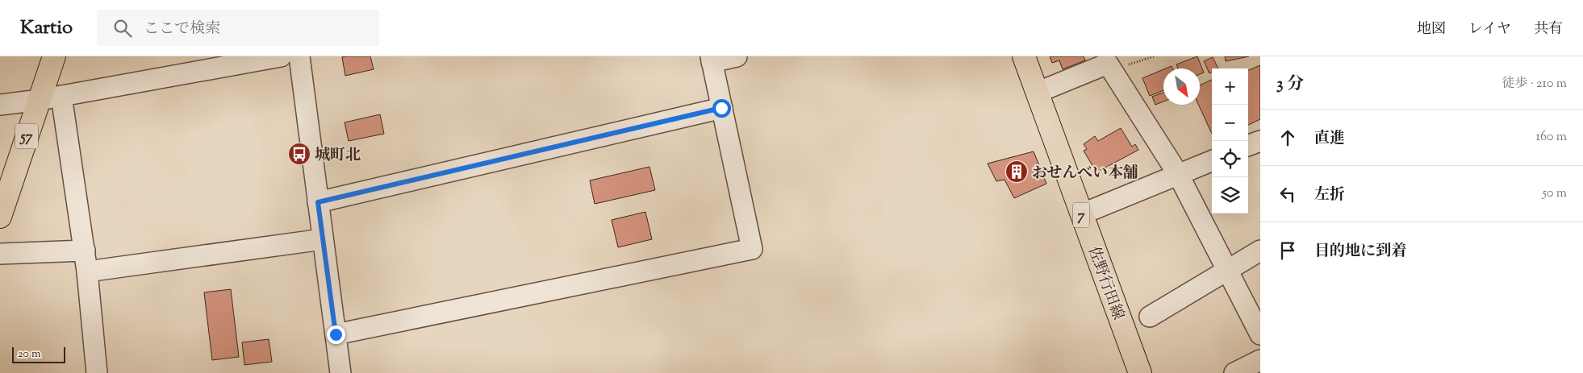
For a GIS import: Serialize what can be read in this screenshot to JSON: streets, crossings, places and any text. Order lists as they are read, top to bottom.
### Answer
{
  "streets": {
    "main road": ["57", "7", "佐野行田線"]
  },
  "places": {
    "bus stop": ["城町北"],
    "building": ["おせんべい本舗"]
  },
  "scale_bar": "20 m",
  "north": "bottom right",
  "page": {
    "header": "Kartio",
    "search": "ここで検索",
    "nav": ["地図", "レイヤ", "共有"],
    "heading": ["3 分", "徒歩 · 210 m"],
    "map_buttons": ["+", "−"],
    "list": [
      ["直進", "160 m"],
      ["左折", "50 m"],
      "目的地に到着"
    ],
    "scale": "20 m"
  }
}
